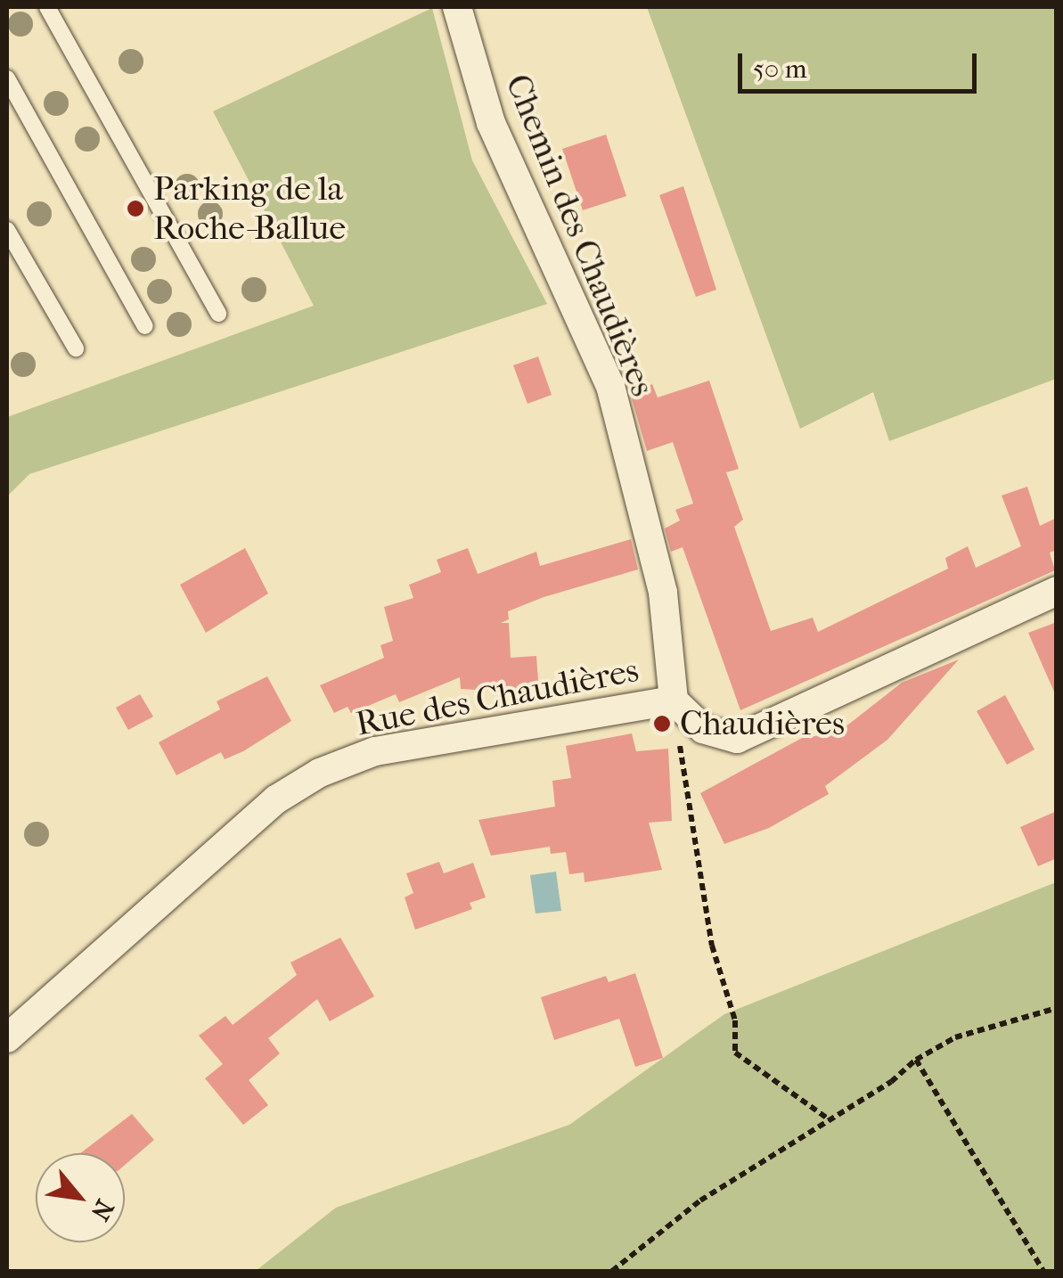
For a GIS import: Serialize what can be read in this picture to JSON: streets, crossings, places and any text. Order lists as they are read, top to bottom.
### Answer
{
  "streets": {
    "street": ["Chemin des Chaudières", "Rue des Chaudières"]
  },
  "crossings": [
    ["Chemin des Chaudières", "Rue des Chaudières"]
  ],
  "places": ["Parking de la Roche-Ballue", "Chaudières"],
  "scale_bar": "50 m",
  "north": "bottom right"
}
